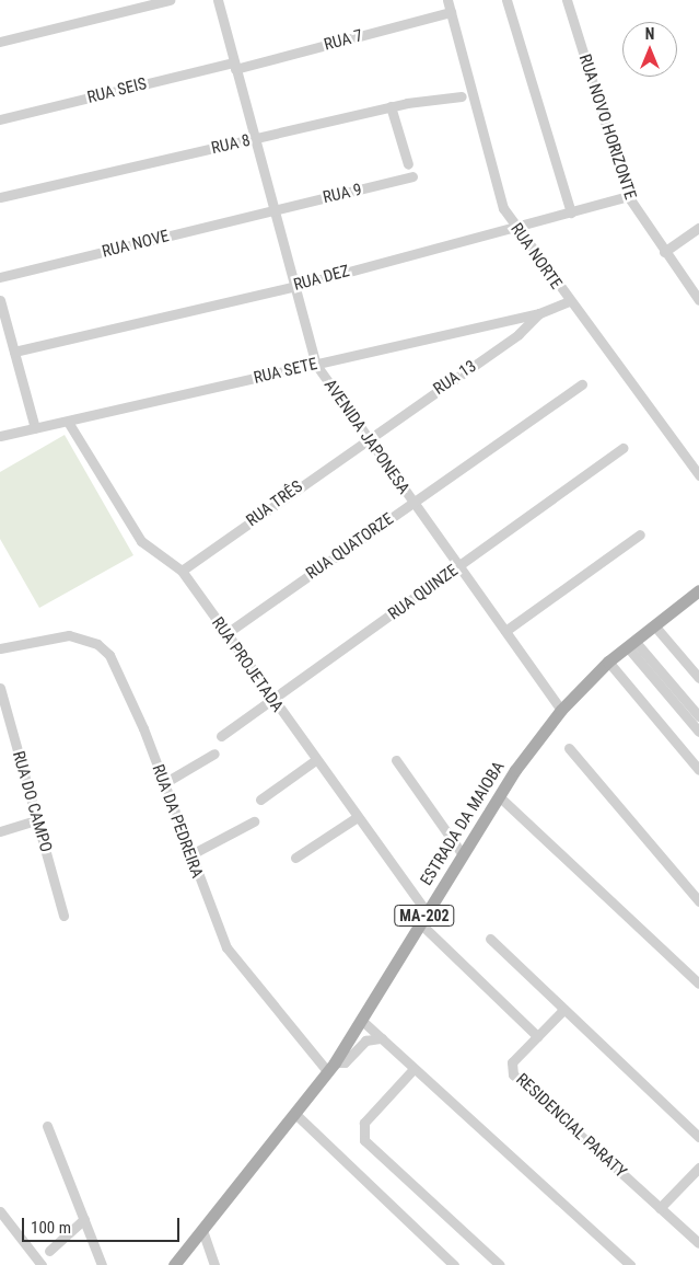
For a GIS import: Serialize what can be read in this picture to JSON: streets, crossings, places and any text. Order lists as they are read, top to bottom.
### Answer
{
  "streets": {
    "main road": ["ESTRADA DA MAIOBA", "MA-202"],
    "street": [
      "RUA 7",
      "RUA SEIS",
      "RUA NOVO HORIZONTE",
      "RUA 8",
      "RUA 9",
      "RUA NOVE",
      "RUA NORTE",
      "RUA DEZ",
      "RUA SETE",
      "RUA 13",
      "AVENIDA JAPONESA",
      "RUA TRÊS",
      "RUA QUATORZE",
      "RUA QUINZE",
      "RUA PROJETADA",
      "RUA DO CAMPO",
      "RUA DA PEDREIRA",
      "RESIDENCIAL PARATY"
    ]
  },
  "crossings": [
    ["RUA 7", "RUA SEIS"],
    ["RUA 7", "RUA NORTE"],
    ["RUA 7", "AVENIDA JAPONESA"],
    ["RUA SEIS", "AVENIDA JAPONESA"],
    ["RUA NOVO HORIZONTE", "RUA DEZ"],
    ["RUA 8", "AVENIDA JAPONESA"],
    ["RUA 9", "RUA NOVE"],
    ["RUA 9", "AVENIDA JAPONESA"],
    ["RUA NOVE", "AVENIDA JAPONESA"],
    ["RUA NORTE", "RUA DEZ"],
    ["RUA NORTE", "RUA SETE"],
    ["RUA DEZ", "AVENIDA JAPONESA"],
    ["RUA SETE", "RUA 13"],
    ["RUA SETE", "AVENIDA JAPONESA"],
    ["RUA SETE", "RUA PROJETADA"],
    ["RUA 13", "AVENIDA JAPONESA"],
    ["RUA 13", "RUA TRÊS"],
    ["AVENIDA JAPONESA", "RUA TRÊS"],
    ["AVENIDA JAPONESA", "RUA QUATORZE"],
    ["AVENIDA JAPONESA", "RUA QUINZE"],
    ["AVENIDA JAPONESA", "ESTRADA DA MAIOBA"],
    ["RUA TRÊS", "RUA PROJETADA"],
    ["RUA QUATORZE", "RUA PROJETADA"],
    ["RUA QUINZE", "RUA PROJETADA"],
    ["RUA PROJETADA", "ESTRADA DA MAIOBA"],
    ["RUA PROJETADA", "RESIDENCIAL PARATY"],
    ["RUA DA PEDREIRA", "ESTRADA DA MAIOBA"]
  ],
  "scale_bar": "100 m",
  "north": "top"
}
